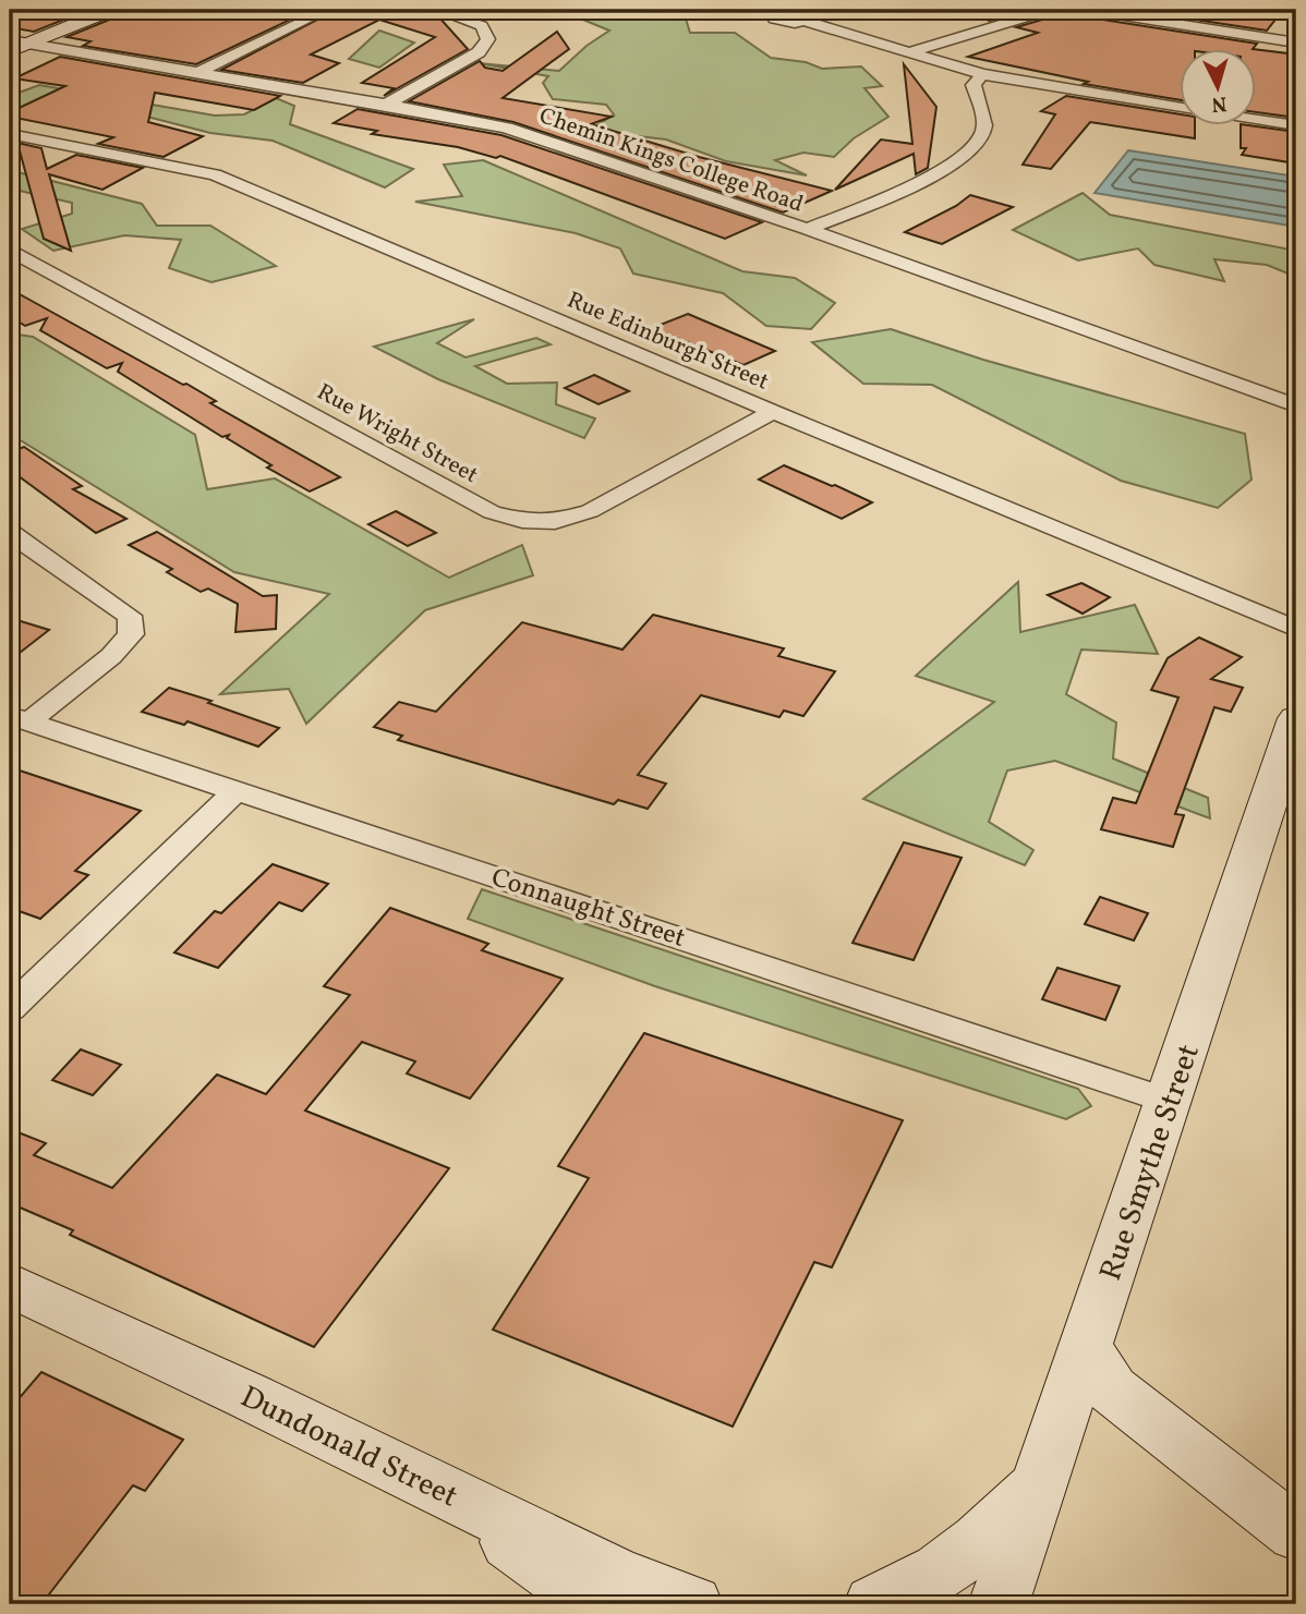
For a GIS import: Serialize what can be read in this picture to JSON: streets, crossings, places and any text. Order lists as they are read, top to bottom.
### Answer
{
  "streets": {
    "main road": ["Rue Smythe Street", "Dundonald Street"],
    "street": [
      "Chemin Kings College Road",
      "Rue Edinburgh Street",
      "Rue Wright Street",
      "Connaught Street"
    ]
  },
  "crossings": [
    ["Rue Edinburgh Street", "Rue Wright Street"],
    ["Connaught Street", "Rue Smythe Street"]
  ],
  "north": "bottom"
}
